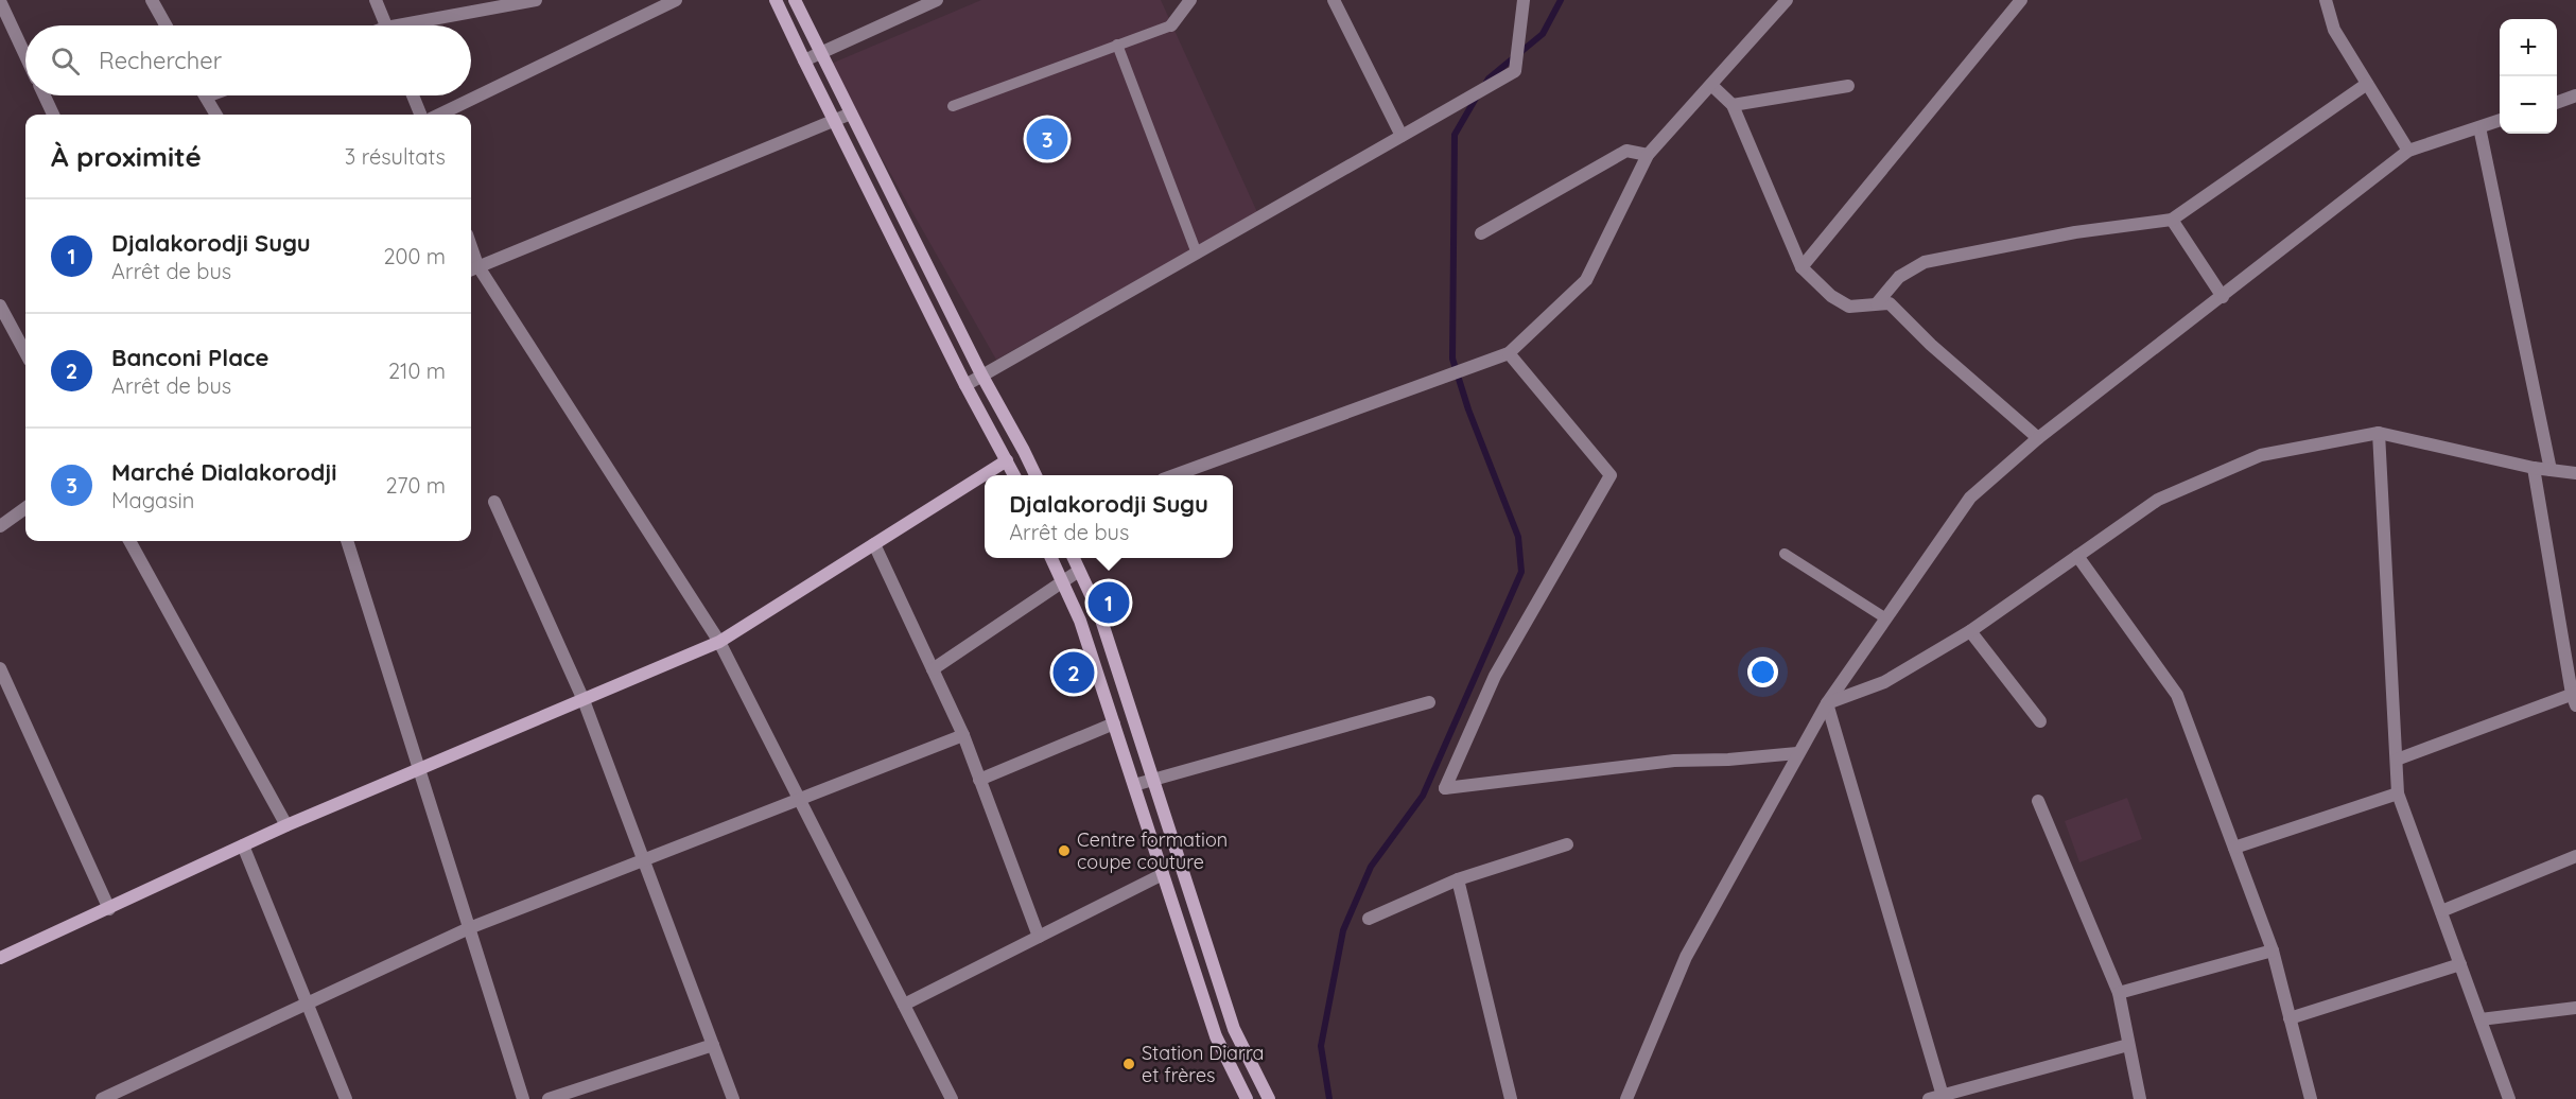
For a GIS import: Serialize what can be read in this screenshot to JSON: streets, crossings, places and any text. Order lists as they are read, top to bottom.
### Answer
{
  "places": ["Centre formation coupe couture", "Station Diarra et frères"],
  "page": {
    "map_buttons": ["+", "−"],
    "search": "Rechercher",
    "heading": ["À proximité", "3 résultats"],
    "pins": ["3", "1", "2"],
    "list": [
      {
        "mark": "1",
        "name": "Djalakorodji Sugu",
        "note": "Arrêt de bus",
        "value": "200 m"
      },
      {
        "mark": "2",
        "name": "Banconi Place",
        "note": "Arrêt de bus",
        "value": "210 m"
      },
      {
        "mark": "3",
        "name": "Marché Dialakorodji",
        "note": "Magasin",
        "value": "270 m"
      }
    ],
    "popup": ["Djalakorodji Sugu", "Arrêt de bus"]
  }
}
